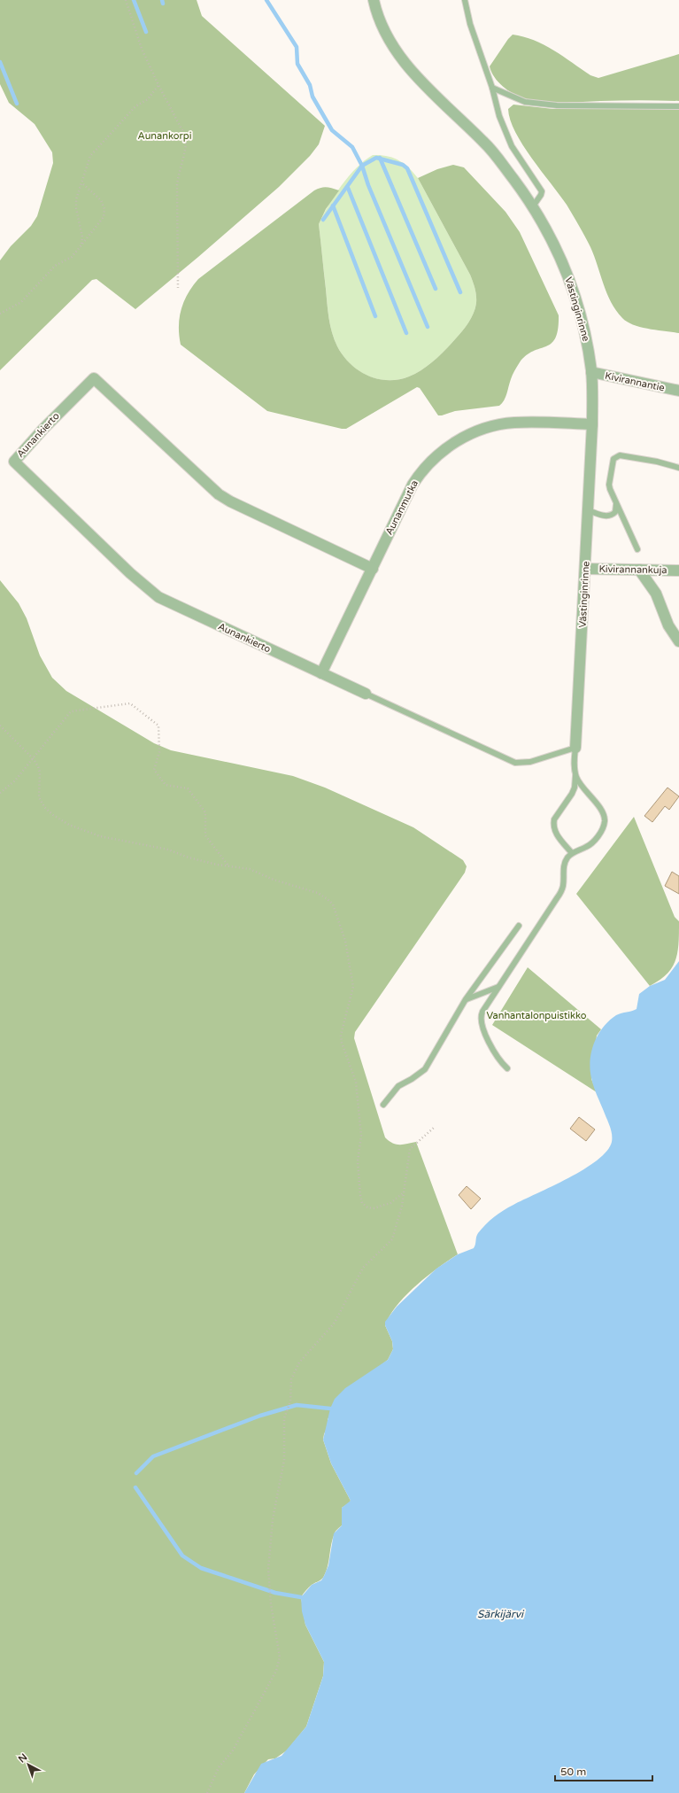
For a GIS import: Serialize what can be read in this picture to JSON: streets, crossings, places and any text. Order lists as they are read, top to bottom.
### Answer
{
  "streets": {
    "street": [
      "Västinginrinne",
      "Kivirannantie",
      "Aunankierto",
      "Aunanmutka",
      "Kivirannankuja"
    ]
  },
  "crossings": [
    ["Västinginrinne", "Kivirannantie"],
    ["Västinginrinne", "Aunanmutka"],
    ["Västinginrinne", "Kivirannankuja"],
    ["Aunankierto", "Aunanmutka"]
  ],
  "water": ["Särkijärvi"],
  "parks": ["Aunankorpi", "Vanhantalonpuistikko"],
  "scale_bar": "50 m",
  "north": "top left"
}
